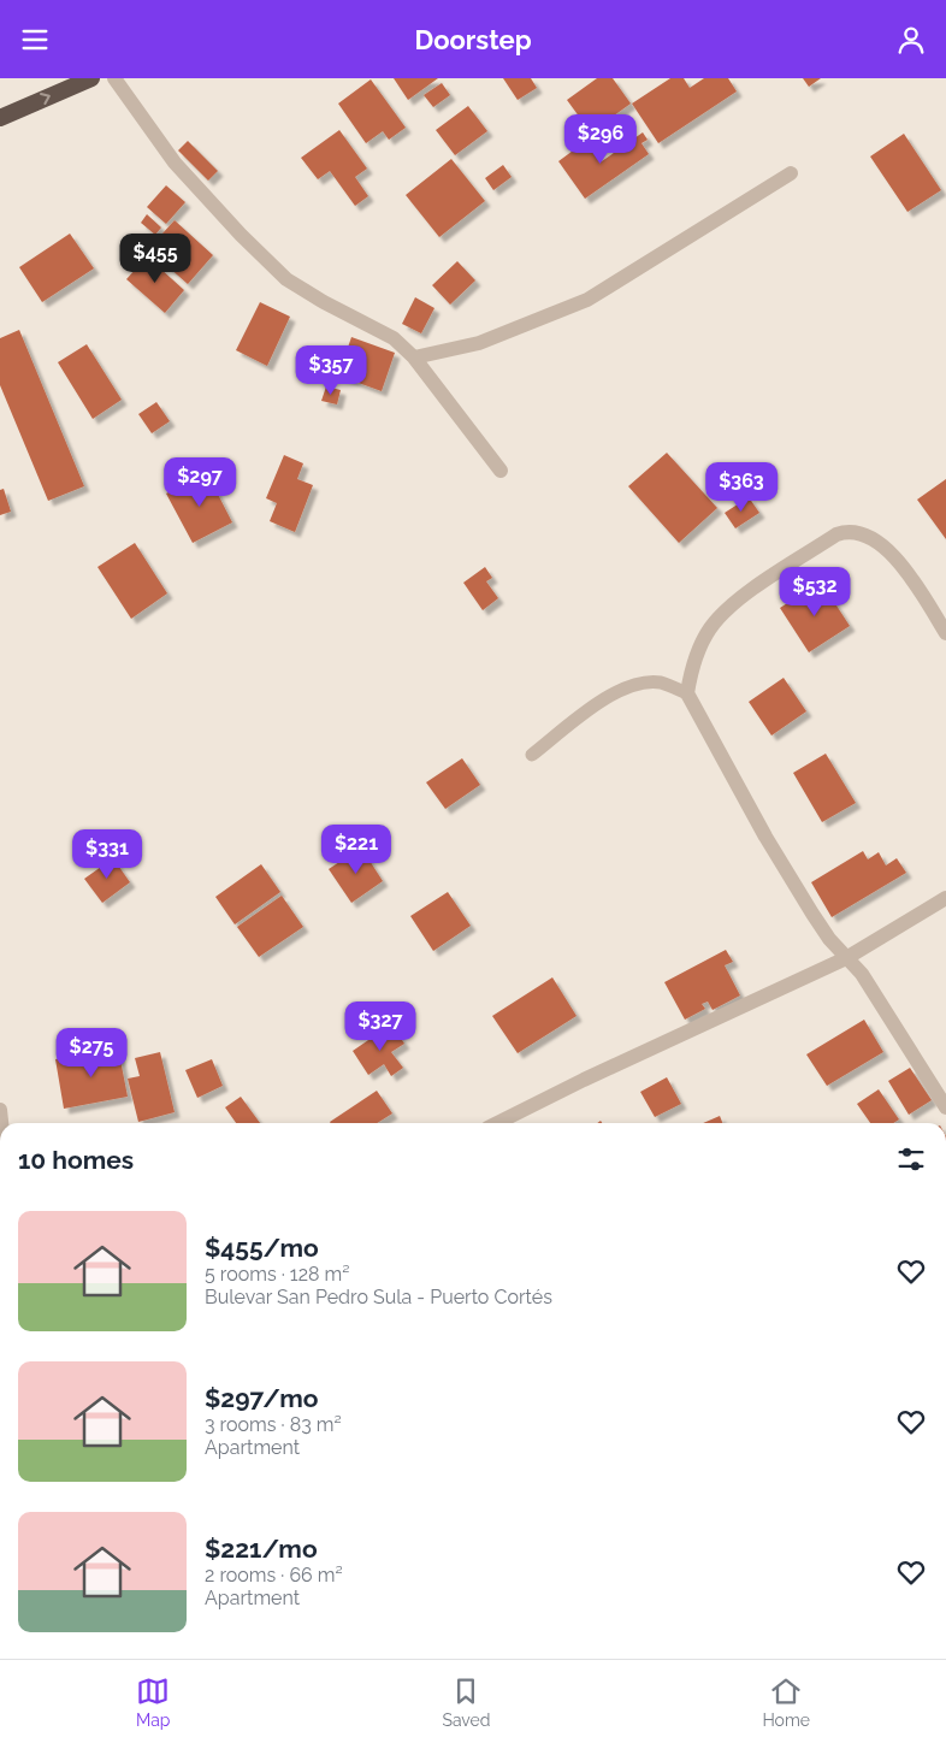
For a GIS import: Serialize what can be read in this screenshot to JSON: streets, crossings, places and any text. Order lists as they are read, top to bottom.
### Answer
{
  "page": {
    "header": "Doorstep",
    "price": [
      "$296",
      "$455",
      "$357",
      "$297",
      "$363",
      "$532",
      "$221",
      "$331",
      "$327",
      "$275"
    ],
    "heading": "10 homes",
    "list": [
      {
        "name": "$455/mo",
        "note": "5 rooms · 128 m² · Bulevar San Pedro Sula - Puerto Cortés"
      },
      {
        "name": "$297/mo",
        "note": "3 rooms · 83 m² · Apartment"
      },
      {
        "name": "$221/mo",
        "note": "2 rooms · 66 m² · Apartment"
      }
    ],
    "tabs": ["Map", "Saved", "Home"]
  }
}
